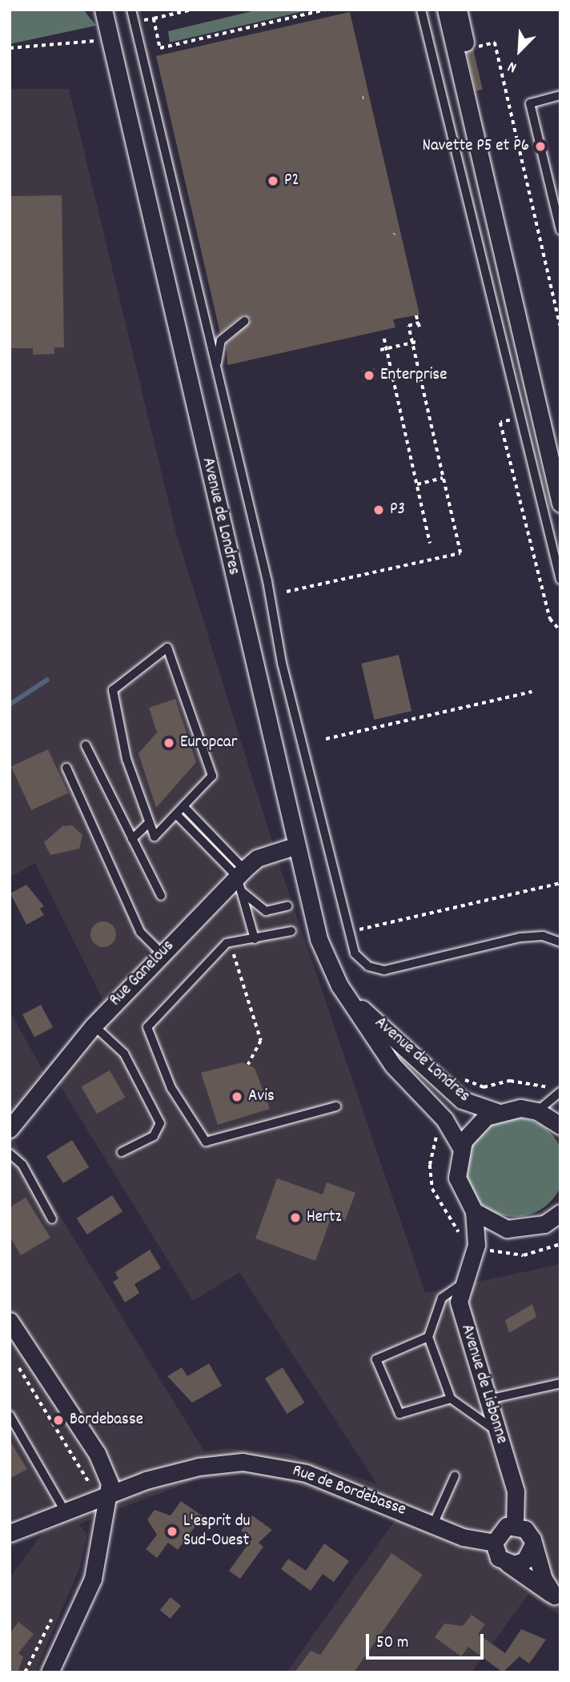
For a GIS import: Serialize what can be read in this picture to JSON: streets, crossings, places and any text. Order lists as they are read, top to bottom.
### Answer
{
  "streets": {
    "street": [
      "Avenue de Londres",
      "Rue Ganelous",
      "Avenue de Lisbonne",
      "Rue de Bordebasse"
    ]
  },
  "crossings": [
    ["Avenue de Londres", "Rue Ganelous"],
    ["Avenue de Lisbonne", "Rue de Bordebasse"]
  ],
  "places": [
    "Navette P5 et P6",
    "P2",
    "Enterprise",
    "P3",
    "Europcar",
    "Avis",
    "Hertz",
    "Bordebasse",
    "L'esprit du Sud-Ouest"
  ],
  "scale_bar": "50 m",
  "north": "bottom left"
}
